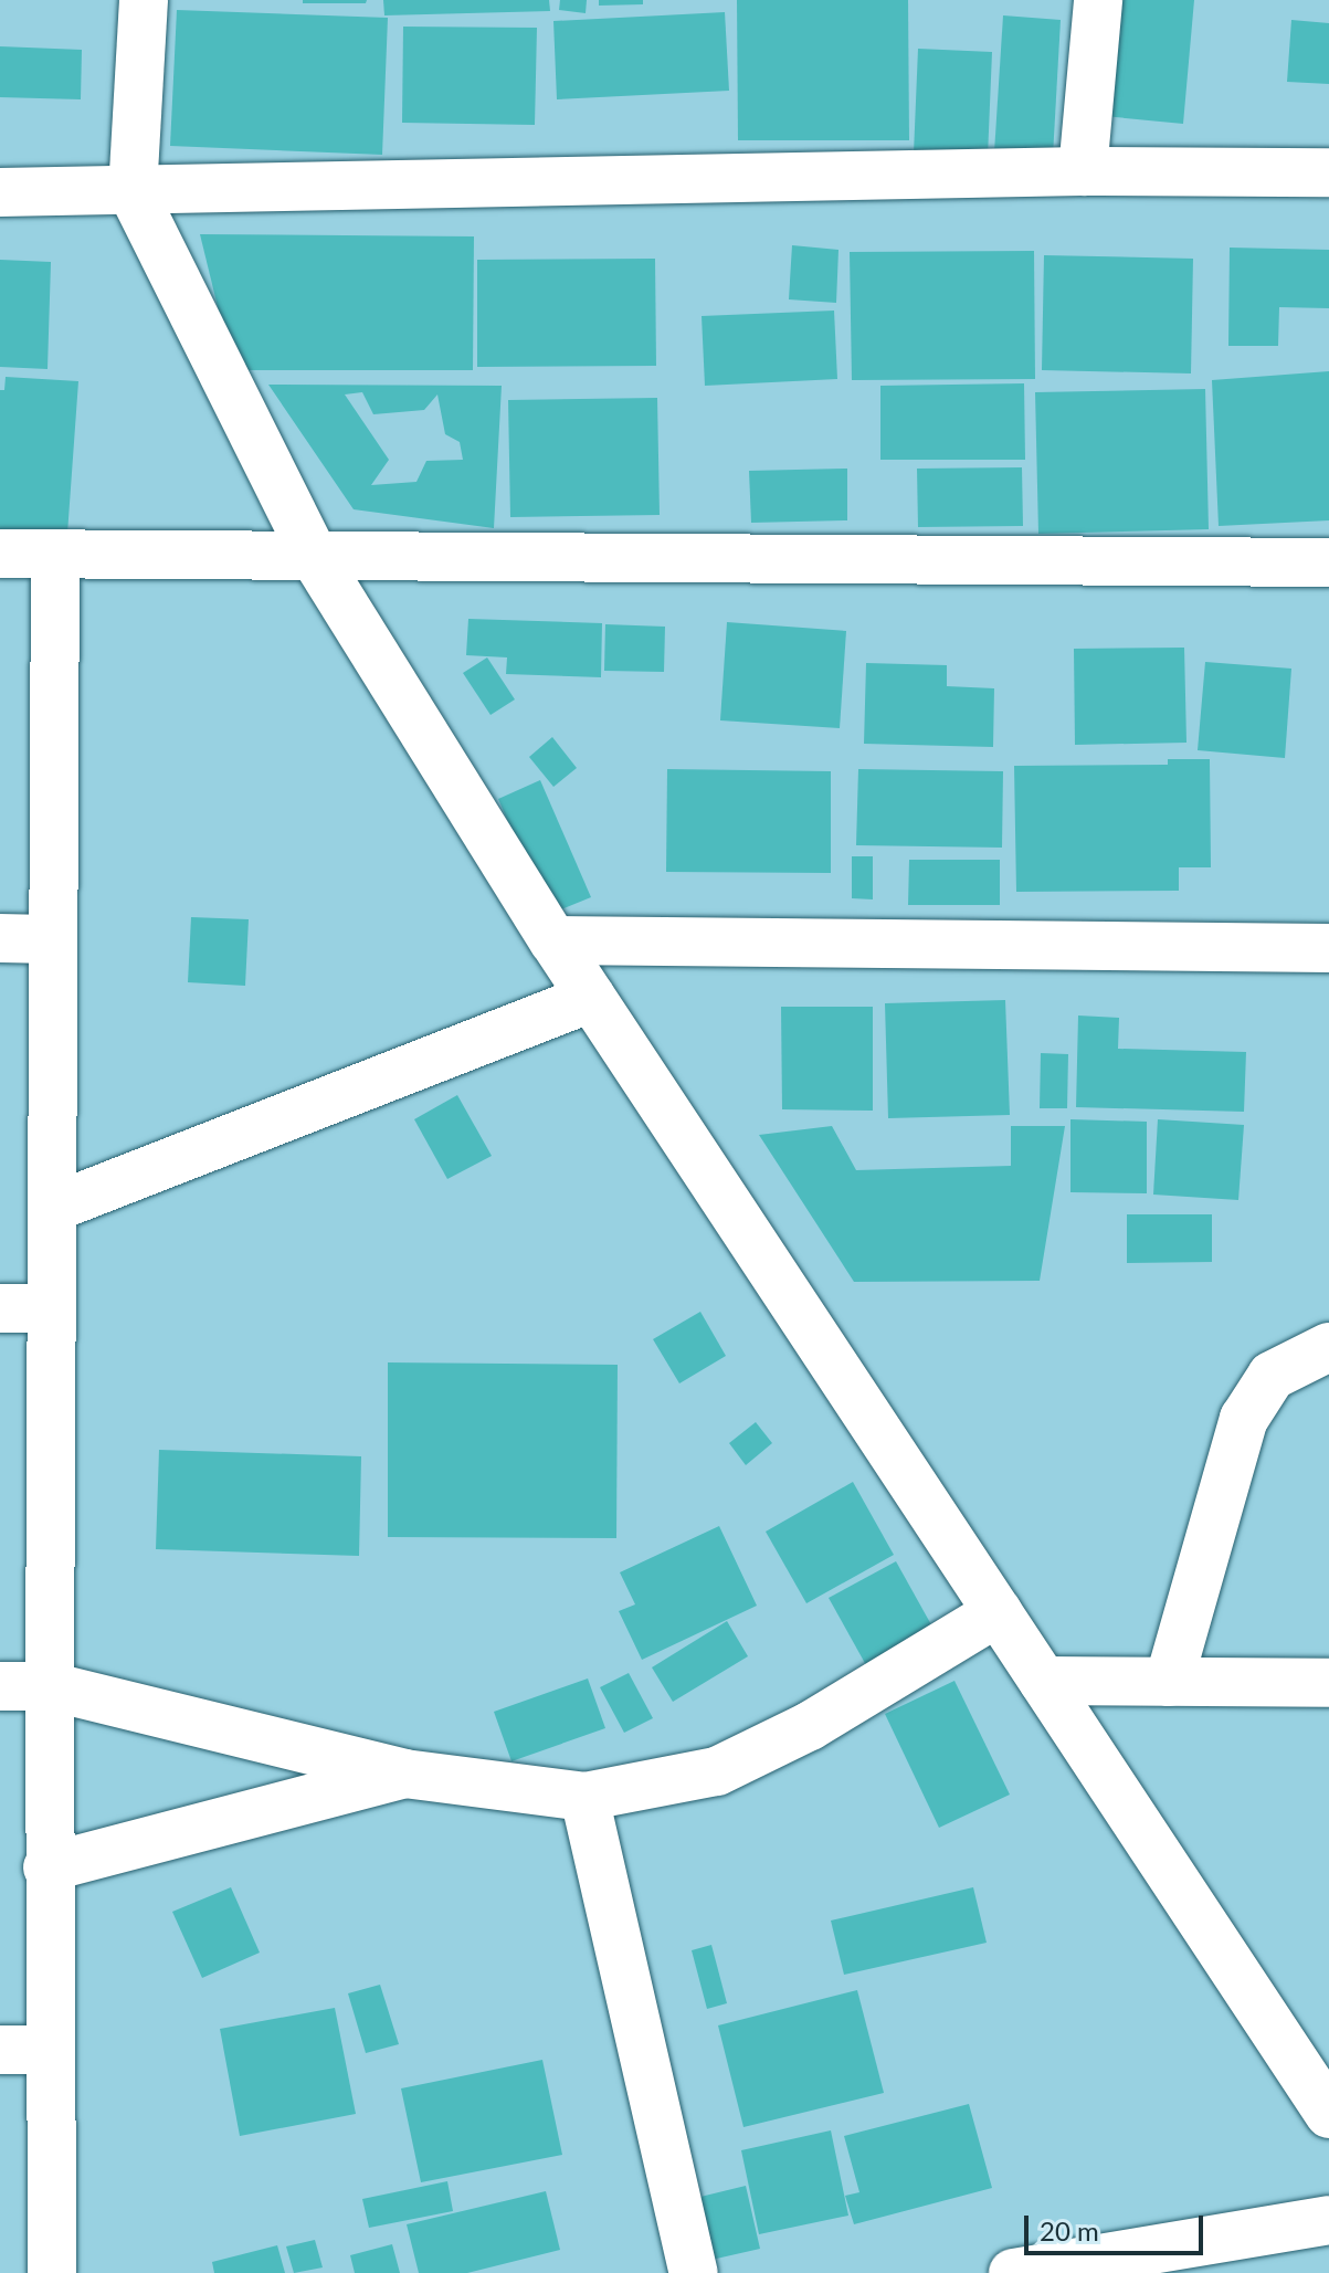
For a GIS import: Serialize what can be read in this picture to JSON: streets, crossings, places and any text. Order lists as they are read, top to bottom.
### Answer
{
  "scale_bar": "20 m"
}
